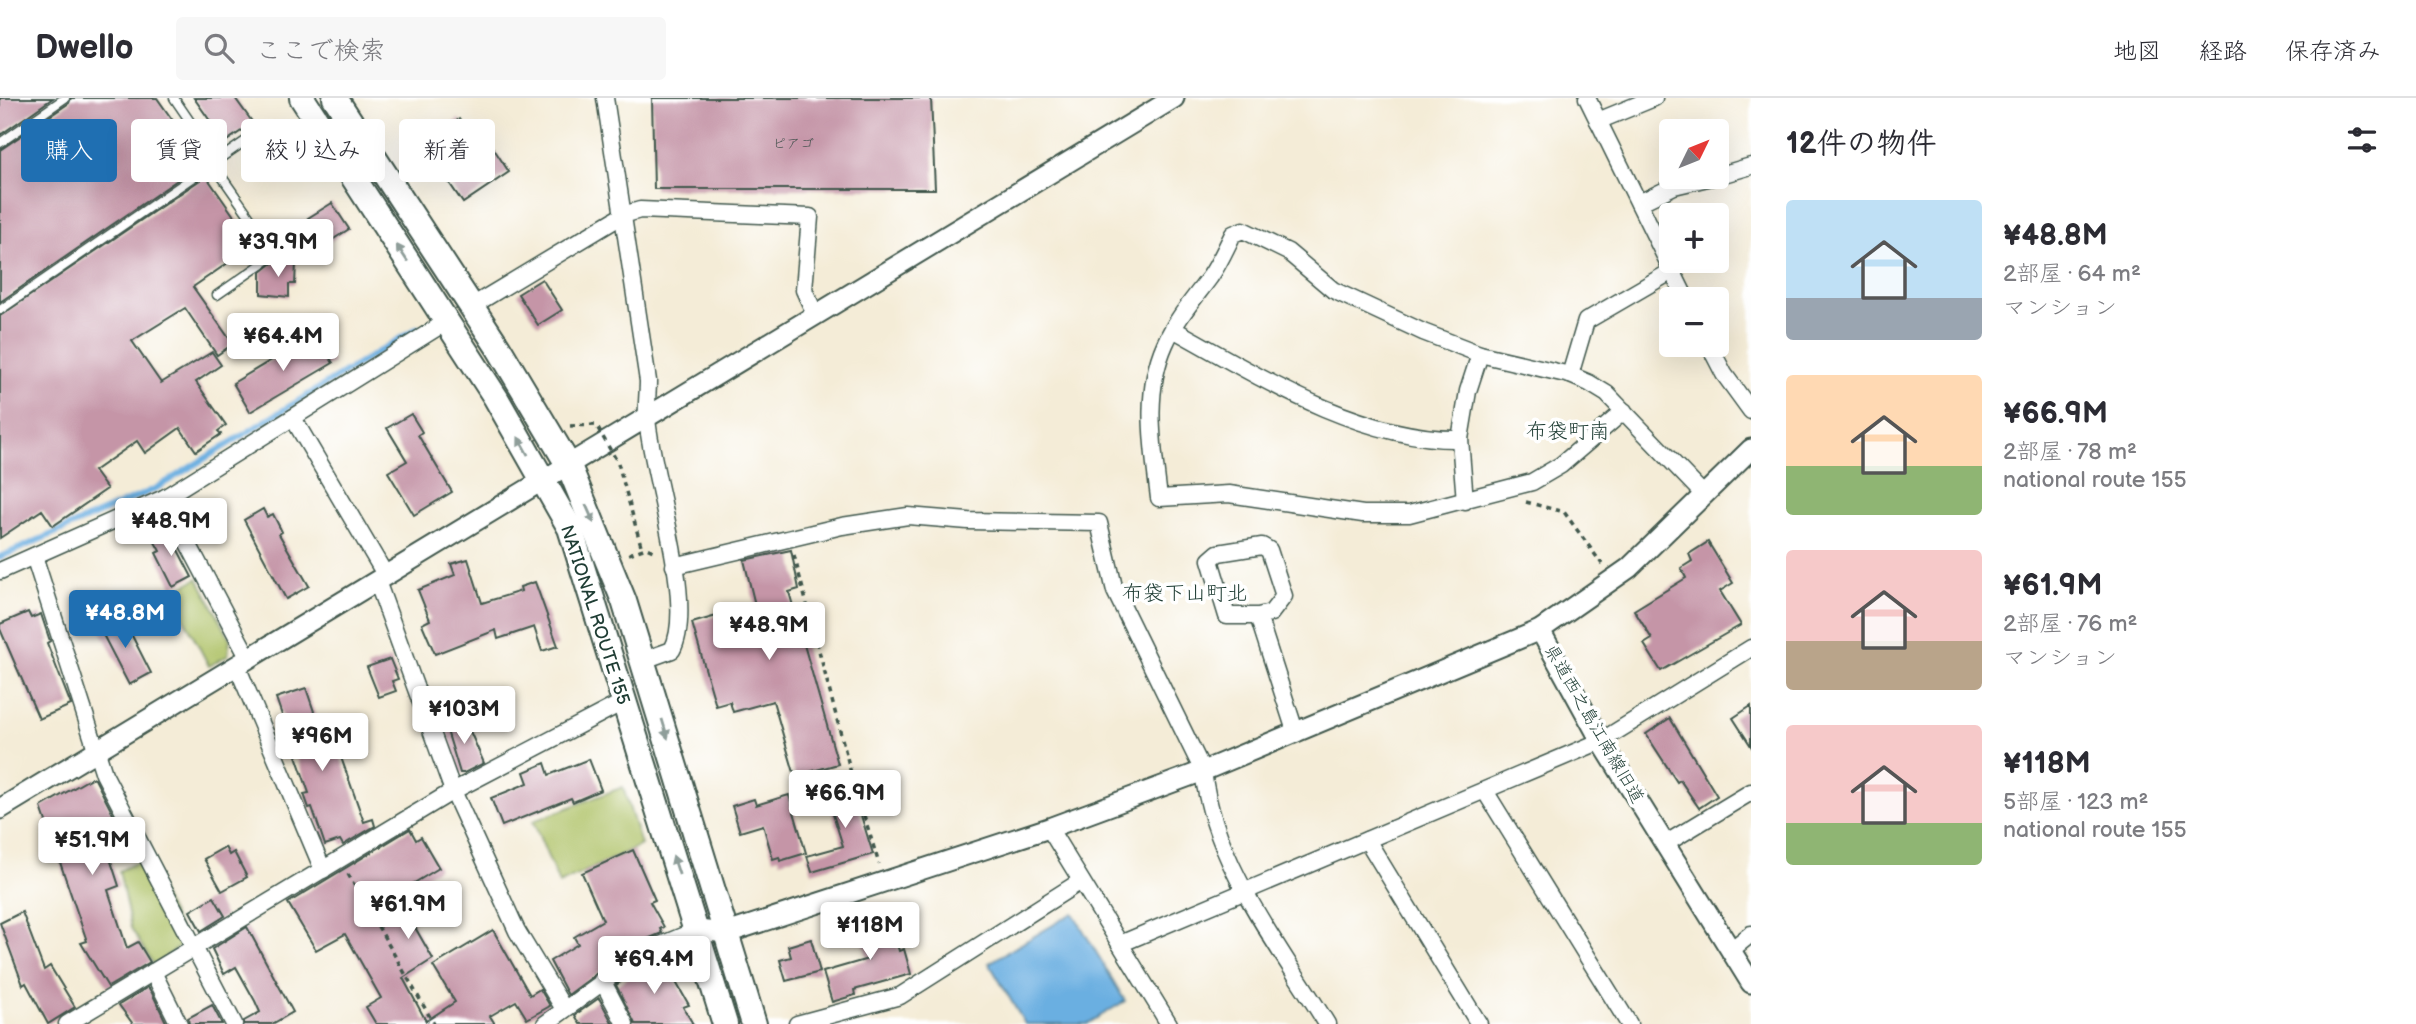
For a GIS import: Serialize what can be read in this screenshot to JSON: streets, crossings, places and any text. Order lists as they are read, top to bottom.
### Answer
{
  "streets": {
    "highway": ["NATIONAL ROUTE 155"],
    "street": ["県道西之島江南線旧道"]
  },
  "districts": ["布袋町南", "布袋下山町北"],
  "house_numbers": ["ピアゴ"],
  "north": "top right",
  "page": {
    "header": "Dwello",
    "search": "ここで検索",
    "nav": ["地図", "経路", "保存済み"],
    "heading": "12件の物件",
    "map_buttons": ["+", "−"],
    "chip": [
      "購入",
      "賃貸",
      "絞り込み",
      "新着"
    ],
    "list": [
      {
        "name": "¥48.8M",
        "note": "2部屋 · 64 m² · マンション"
      },
      {
        "name": "¥66.9M",
        "note": "2部屋 · 78 m² · national route 155"
      },
      {
        "name": "¥61.9M",
        "note": "2部屋 · 76 m² · マンション"
      },
      {
        "name": "¥118M",
        "note": "5部屋 · 123 m² · national route 155"
      }
    ],
    "price": [
      "¥39.9M",
      "¥64.4M",
      "¥48.9M",
      "¥48.8M",
      "¥48.9M",
      "¥103M",
      "¥96M",
      "¥66.9M",
      "¥51.9M",
      "¥61.9M",
      "¥118M",
      "¥69.4M"
    ]
  }
}
